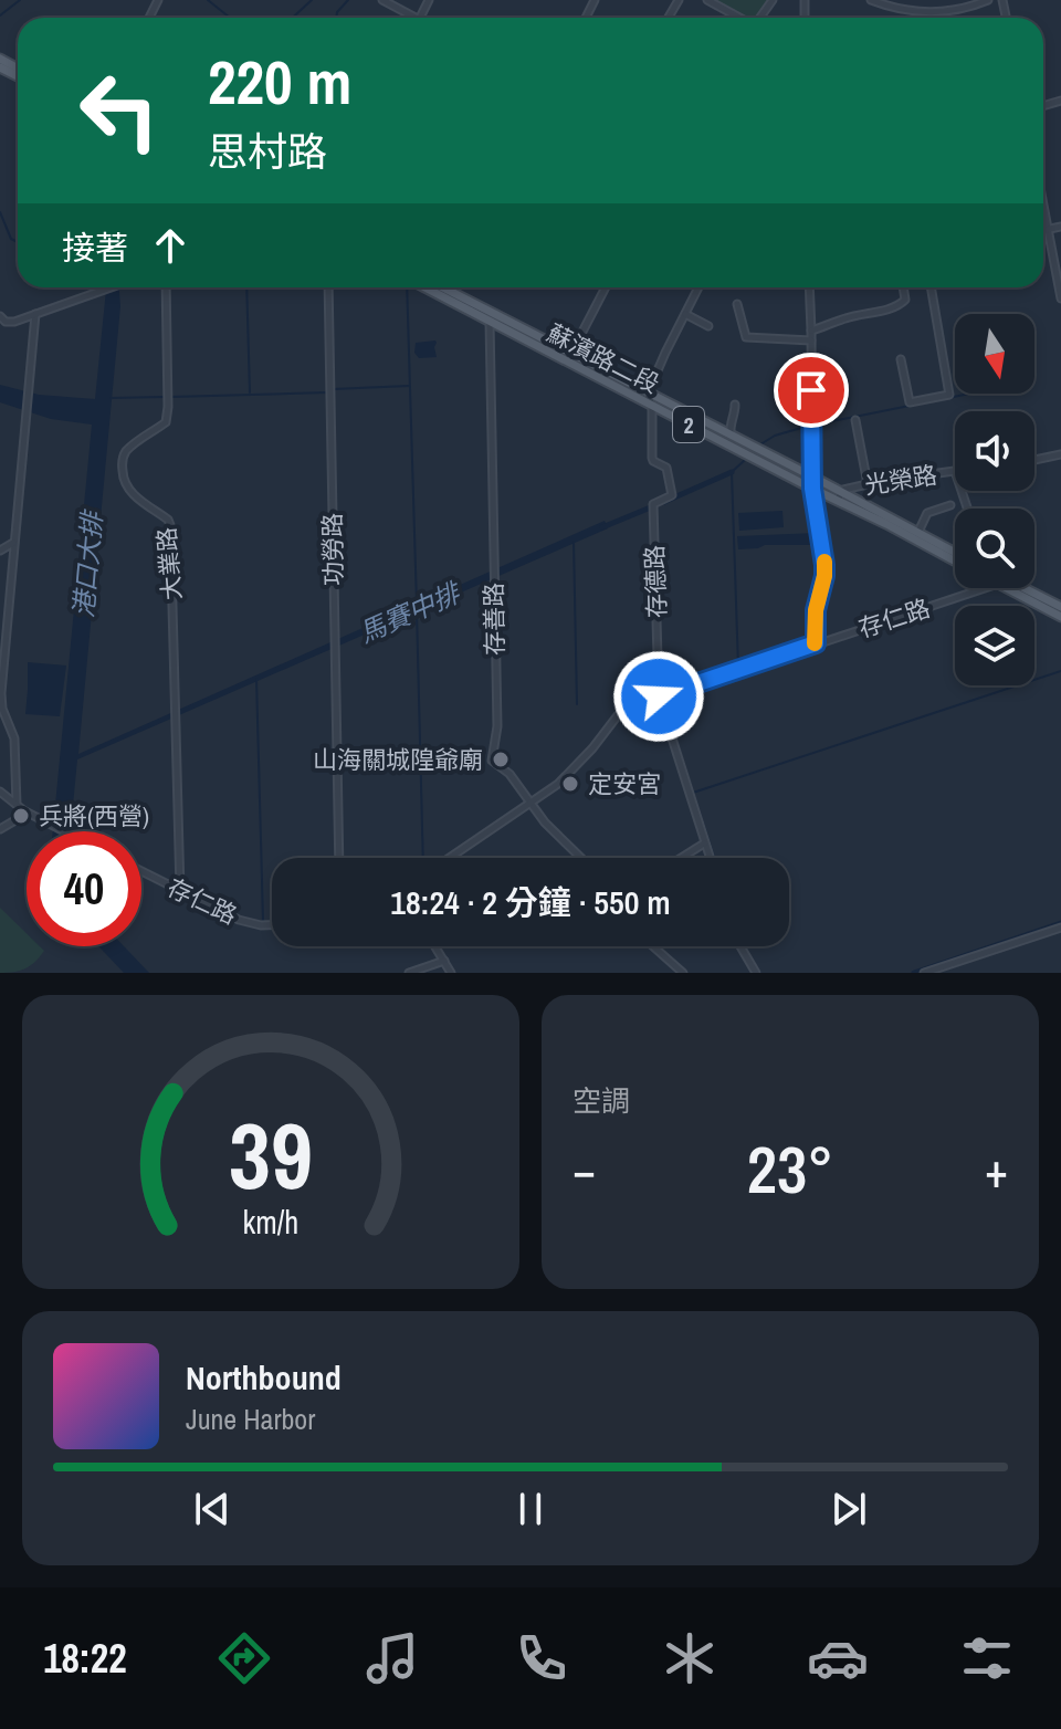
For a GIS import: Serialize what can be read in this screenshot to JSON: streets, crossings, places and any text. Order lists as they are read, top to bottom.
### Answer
{
  "streets": {
    "main road": ["蘇濱路二段", "2"],
    "street": [
      "光榮路",
      "功勞路",
      "大業路",
      "存德路",
      "存仁路",
      "存善路"
    ]
  },
  "crossings": [
    ["蘇濱路二段", "光榮路"],
    ["蘇濱路二段", "存德路"],
    ["蘇濱路二段", "存善路"],
    ["大業路", "存仁路"],
    ["存德路", "存仁路"],
    ["存仁路", "存善路"]
  ],
  "water": ["港口大排", "馬賽中排"],
  "places": ["山海關城隍爺廟", "定安宮", "兵將(西營)"],
  "north": "bottom",
  "page": {
    "turn": ["220 m", "思村路"],
    "then": "接著",
    "limit": "40",
    "trip": "18:24 · 2 分鐘 · 550 m",
    "tile": "空調",
    "heat": ["−", "23°", "+"],
    "song": ["Northbound", "June Harbor"],
    "tabs": "18:22",
    "gauge": ["39", "km/h"]
  }
}
